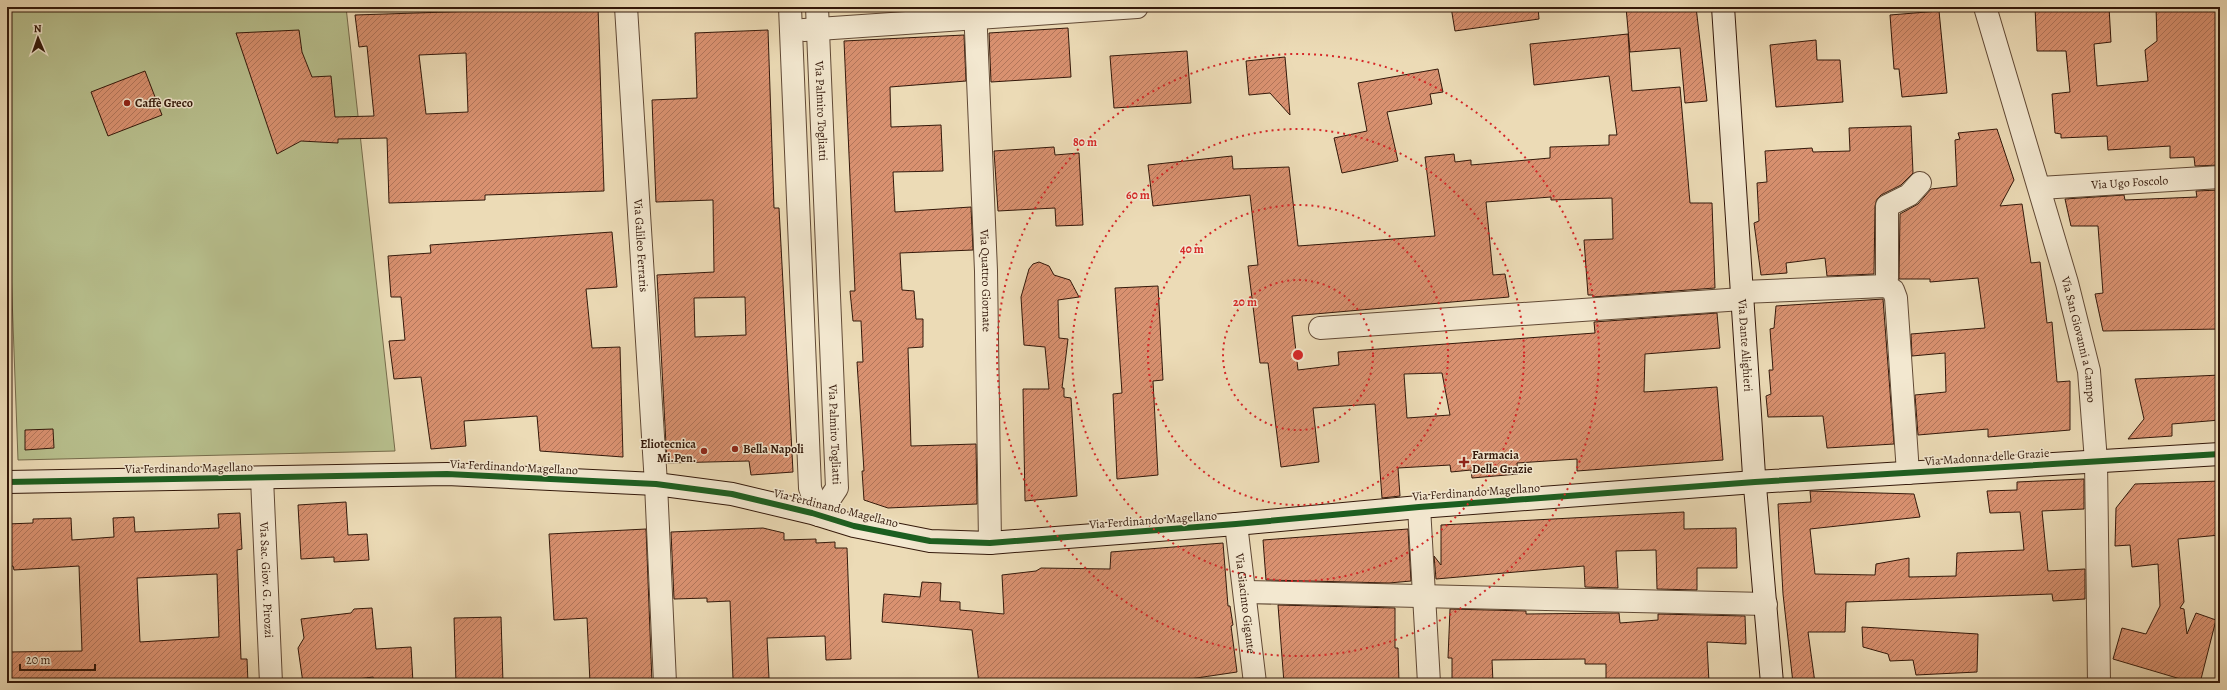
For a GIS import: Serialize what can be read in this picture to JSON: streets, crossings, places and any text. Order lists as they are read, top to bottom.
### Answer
{
  "streets": {
    "street": [
      "Via Palmiro Togliatti",
      "Via Ugo Foscolo",
      "Via Galileo Ferraris",
      "Via Quattro Giornate",
      "Via San Giovanni a Campo",
      "Via Dante Alighieri",
      "Via Madonna delle Grazie",
      "Via Ferdinando Magellano",
      "Via Sac. Giov. G. Pirozzi",
      "Via Giacinto Gigante"
    ]
  },
  "crossings": [
    ["Via Palmiro Togliatti", "Via Ferdinando Magellano"],
    ["Via Ugo Foscolo", "Via San Giovanni a Campo"],
    ["Via Galileo Ferraris", "Via Ferdinando Magellano"],
    ["Via Quattro Giornate", "Via Ferdinando Magellano"],
    ["Via San Giovanni a Campo", "Via Madonna delle Grazie"],
    ["Via Dante Alighieri", "Via Madonna delle Grazie"],
    ["Via Dante Alighieri", "Via Ferdinando Magellano"],
    ["Via Madonna delle Grazie", "Via Ferdinando Magellano"],
    ["Via Ferdinando Magellano", "Via Sac. Giov. G. Pirozzi"],
    ["Via Ferdinando Magellano", "Via Giacinto Gigante"]
  ],
  "places": {
    "other": ["Caffè Greco", "Bella Napoli", "Eliotecnica Mi.Pen."],
    "health": ["Farmacia Delle Grazie"]
  },
  "scale_bar": "20 m",
  "north": "top",
  "rings": [
    "80 m",
    "60 m",
    "40 m",
    "20 m"
  ]
}
